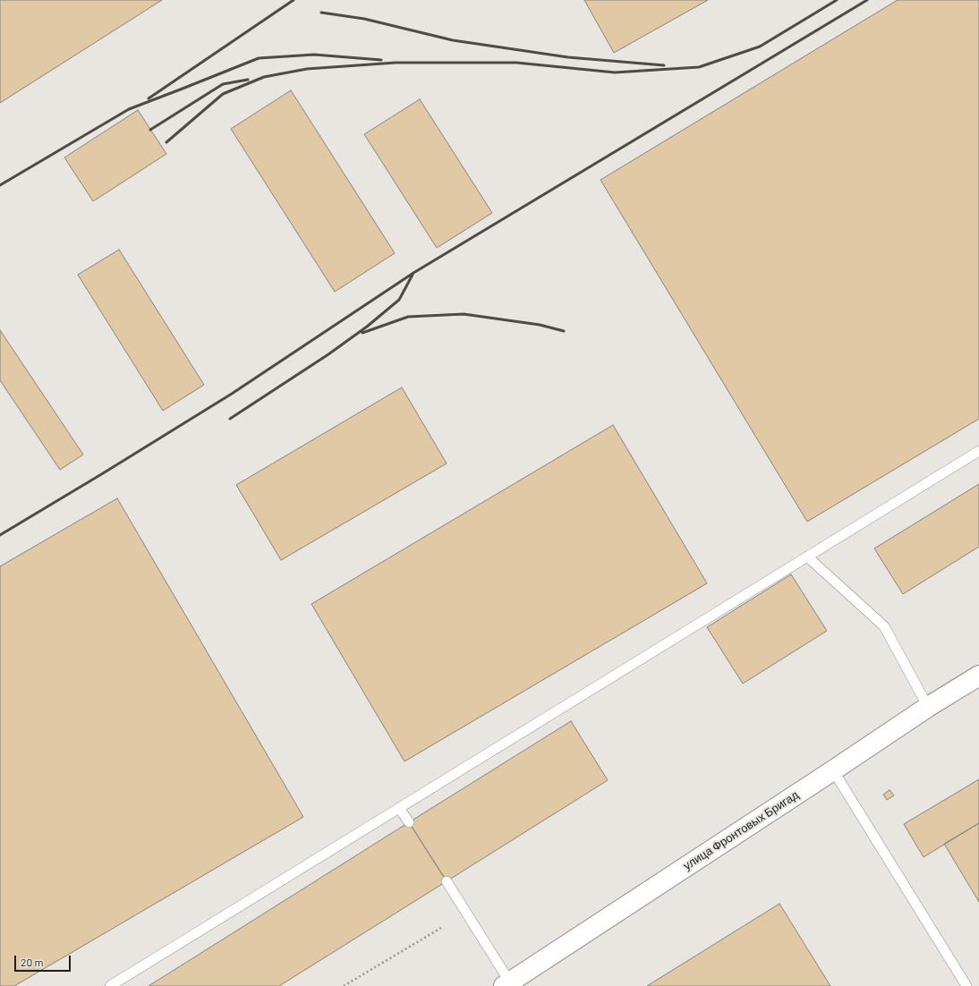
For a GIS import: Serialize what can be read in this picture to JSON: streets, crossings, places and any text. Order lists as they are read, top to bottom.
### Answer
{
  "streets": {
    "main road": ["улица Фронтовых Бригад"]
  },
  "scale_bar": "20 m"
}
